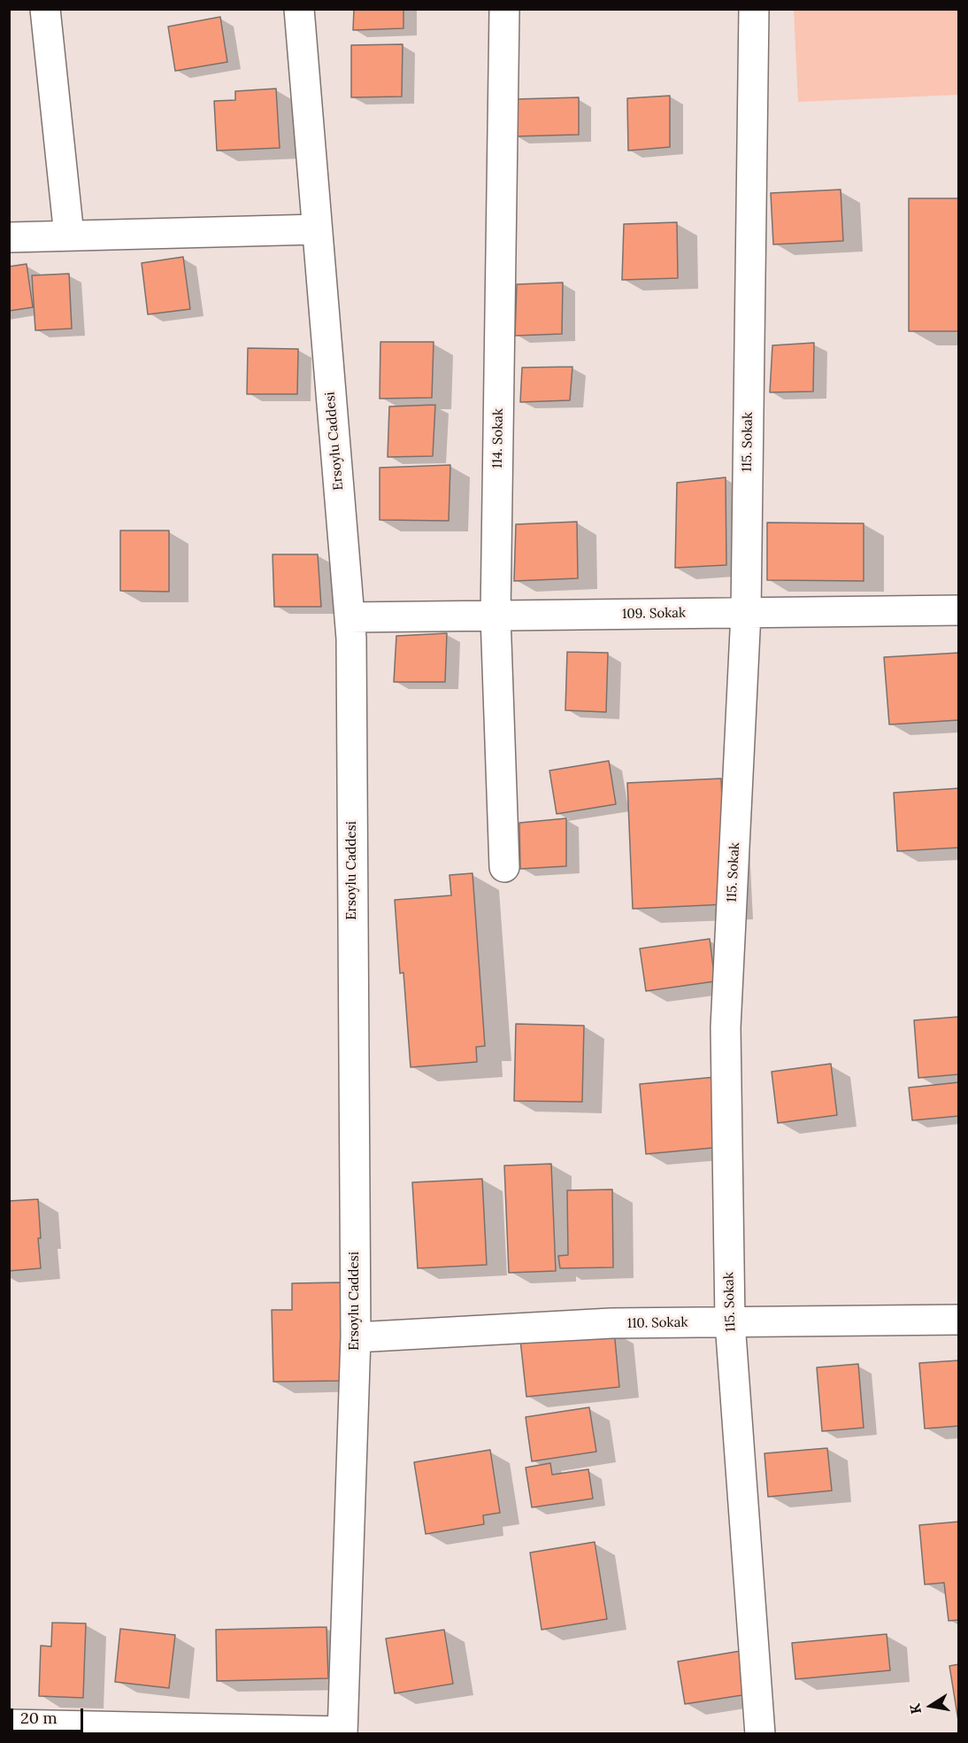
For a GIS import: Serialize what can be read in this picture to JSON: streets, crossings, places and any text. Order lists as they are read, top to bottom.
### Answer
{
  "streets": {
    "street": [
      "114. Sokak",
      "Ersoylu Caddesi",
      "115. Sokak",
      "109. Sokak",
      "110. Sokak"
    ]
  },
  "crossings": [
    ["114. Sokak", "109. Sokak"],
    ["Ersoylu Caddesi", "109. Sokak"],
    ["Ersoylu Caddesi", "110. Sokak"],
    ["115. Sokak", "109. Sokak"],
    ["115. Sokak", "110. Sokak"]
  ],
  "scale_bar": "20 m",
  "north": "left"
}
